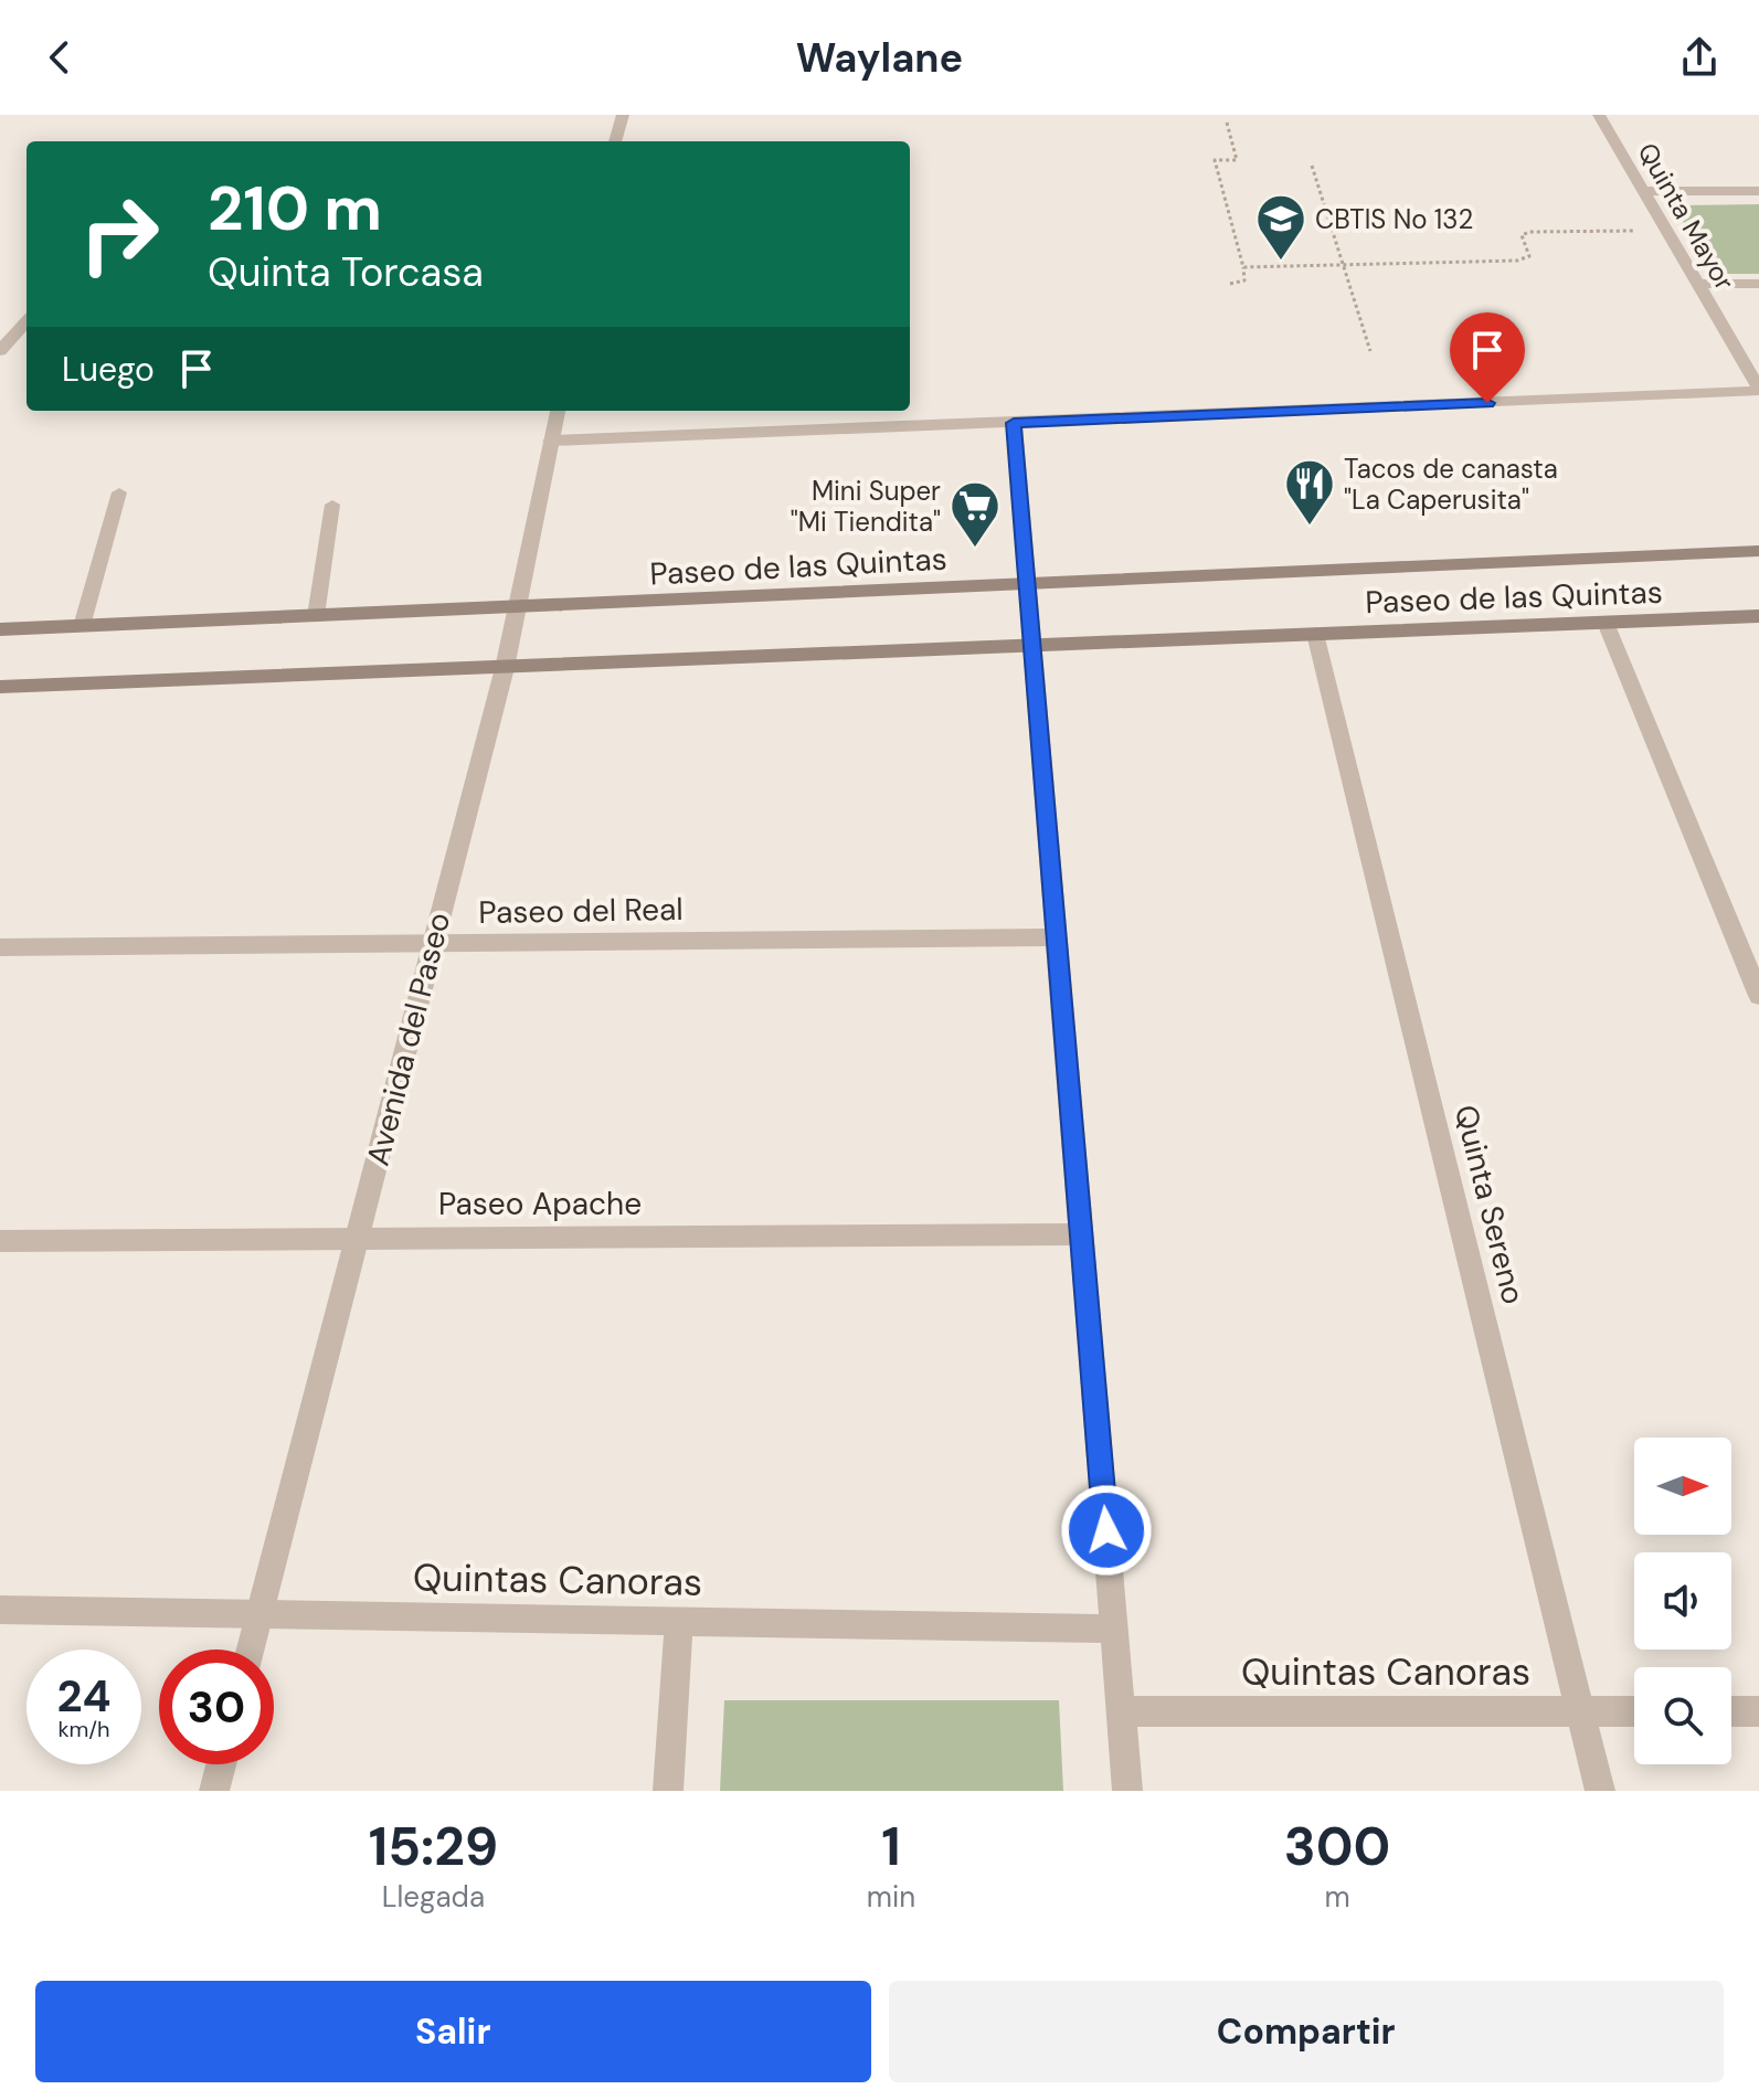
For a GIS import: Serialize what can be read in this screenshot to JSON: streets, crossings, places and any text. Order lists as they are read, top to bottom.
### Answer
{
  "streets": {
    "main road": ["Paseo de las Quintas"],
    "street": [
      "Quinta Mayor",
      "Paseo del Real",
      "Avenida del Paseo",
      "Paseo Apache",
      "Quinta Sereno",
      "Quintas Canoras"
    ]
  },
  "crossings": [
    ["Paseo de las Quintas", "Avenida del Paseo"],
    ["Paseo de las Quintas", "Quinta Sereno"],
    ["Paseo del Real", "Avenida del Paseo"],
    ["Avenida del Paseo", "Paseo Apache"],
    ["Avenida del Paseo", "Quintas Canoras"],
    ["Quinta Sereno", "Quintas Canoras"]
  ],
  "places": {
    "school or university": ["CBTIS No 132"],
    "restaurant": ["Tacos de canasta \"La Caperusita\""],
    "supermarket": ["Mini Super \"Mi Tiendita\""]
  },
  "north": "right",
  "page": {
    "header": "Waylane",
    "turn": ["210 m", "Quinta Torcasa"],
    "then": "Luego",
    "speed": "24 km/h",
    "limit": "30",
    "eta": [
      "15:29",
      "Llegada",
      "1",
      "min",
      "300",
      "m"
    ],
    "buttons": ["Salir", "Compartir"]
  }
}
